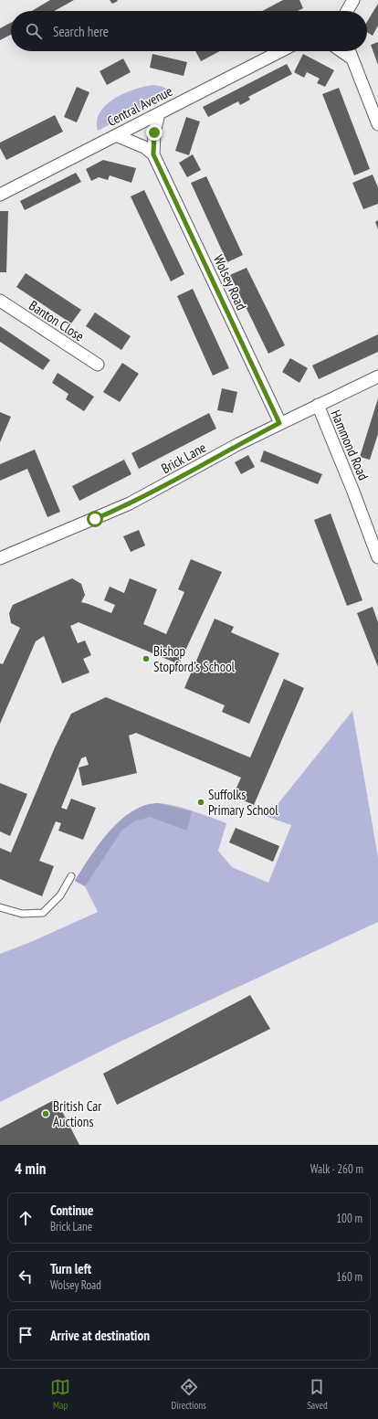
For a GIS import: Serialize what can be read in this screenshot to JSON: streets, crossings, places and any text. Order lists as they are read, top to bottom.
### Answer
{
  "streets": {
    "street": [
      "Central Avenue",
      "Wolsey Road",
      "Banton Close",
      "Hammond Road",
      "Brick Lane"
    ]
  },
  "crossings": [
    ["Central Avenue", "Wolsey Road"],
    ["Wolsey Road", "Brick Lane"],
    ["Hammond Road", "Brick Lane"]
  ],
  "places": ["Bishop Stopford's School", "Suffolks Primary School", "British Car Auctions"],
  "page": {
    "search": "Search here",
    "heading": ["4 min", "Walk · 260 m"],
    "list": [
      ["Continue", "Brick Lane", "100 m"],
      ["Turn left", "Wolsey Road", "160 m"],
      "Arrive at destination"
    ],
    "nav": ["Map", "Directions", "Saved"]
  }
}
